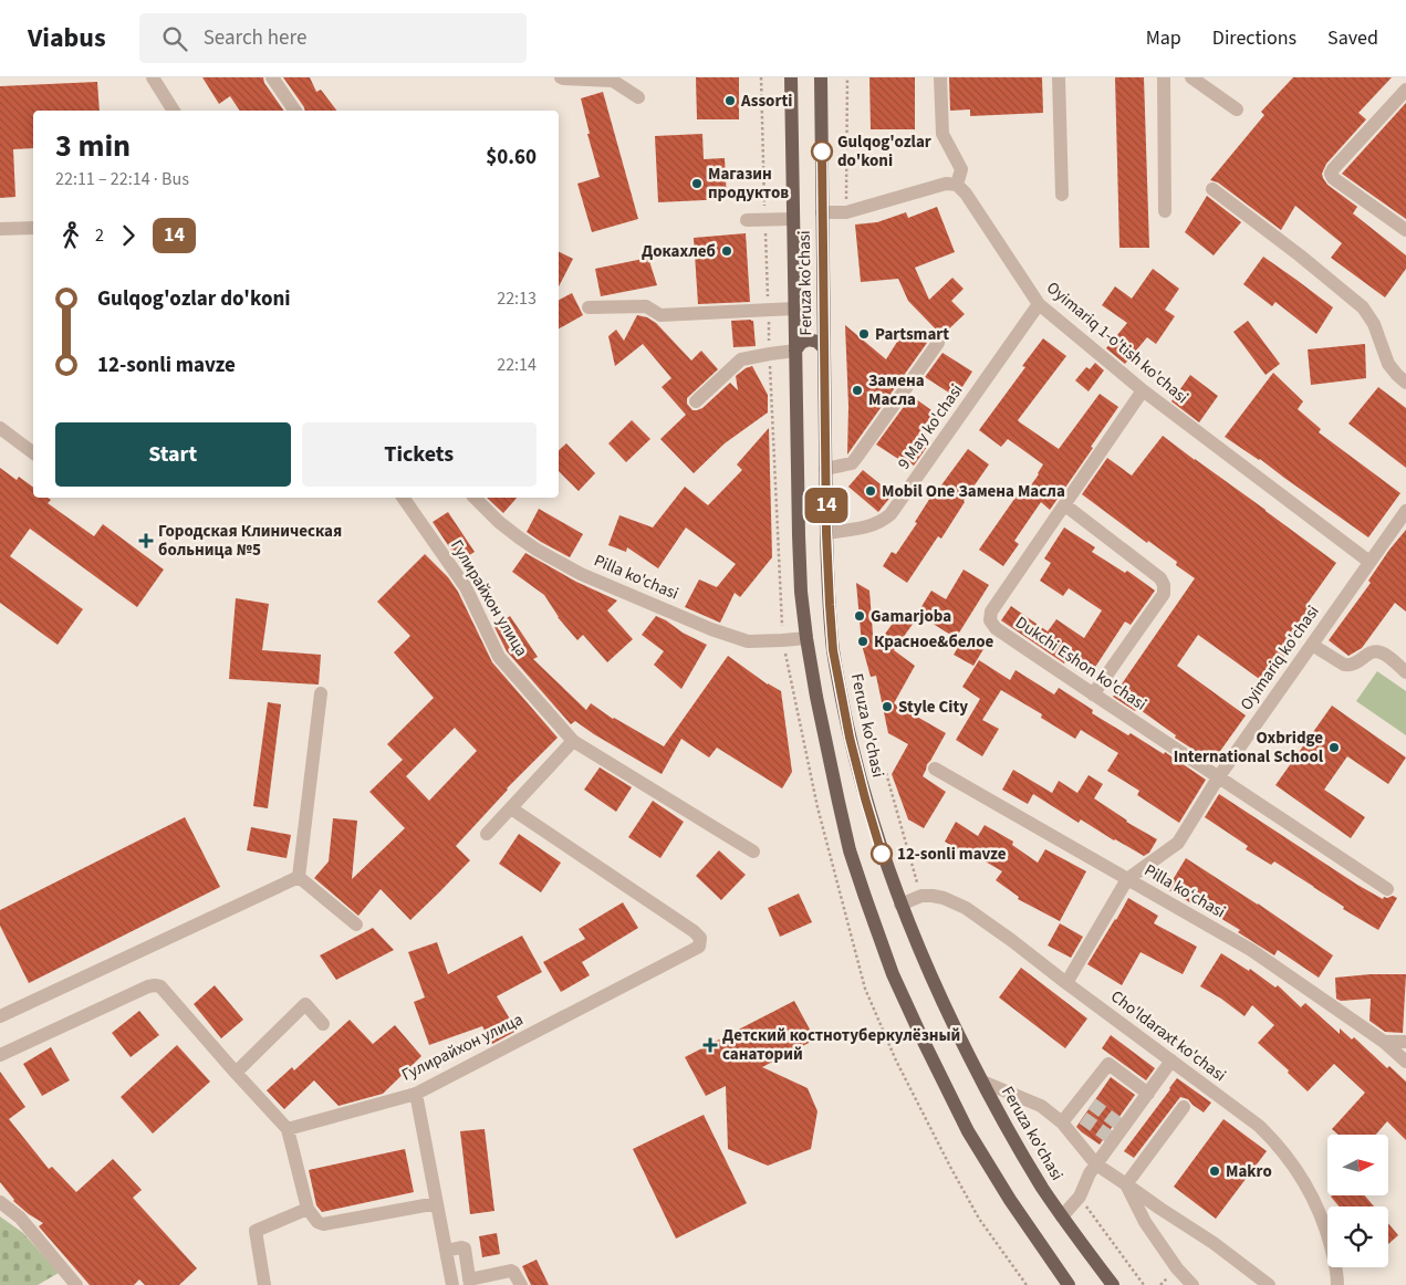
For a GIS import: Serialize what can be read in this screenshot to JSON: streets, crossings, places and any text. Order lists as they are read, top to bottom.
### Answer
{
  "streets": {
    "main road": ["Feruza ko'chasi"],
    "street": [
      "Oyimariq 1-o'tish ko'chasi",
      "9 May ko'chasi",
      "Pilla ko'chasi",
      "Гулирайхон улица",
      "Oyimariq ko'chasi",
      "Dukchi Eshon ko'chasi",
      "Pilla ko‘chasi",
      "Cho'ldaraxt ko'chasi"
    ]
  },
  "crossings": [
    ["Feruza ko'chasi", "9 May ko'chasi"],
    ["Feruza ko'chasi", "Pilla ko'chasi"],
    ["Oyimariq 1-o'tish ko'chasi", "9 May ko'chasi"],
    ["Oyimariq 1-o'tish ko'chasi", "Oyimariq ko'chasi"],
    ["Oyimariq 1-o'tish ko'chasi", "Dukchi Eshon ko'chasi"],
    ["Oyimariq ko'chasi", "Dukchi Eshon ko'chasi"],
    ["Oyimariq ko'chasi", "Pilla ko‘chasi"],
    ["Oyimariq ko'chasi", "Cho'ldaraxt ko'chasi"]
  ],
  "places": {
    "other": [
      "Assorti",
      "Gulqog'ozlar do'koni",
      "Магазин продуктов",
      "Докахлеб",
      "Partsmart",
      "Замена Масла",
      "Mobil One Замена Масла",
      "Gamarjoba",
      "Красное&белое",
      "Style City",
      "Oxbridge International School",
      "12-sonli mavze",
      "Makro"
    ],
    "health": ["Городская Клиническая больница №5", "Детский костнотуберкулёзный санаторий"]
  },
  "lines": ["bus line 14"],
  "north": "right",
  "page": {
    "header": "Viabus",
    "search": "Search here",
    "nav": ["Map", "Directions", "Saved"],
    "on_map": "14",
    "heading": ["3 min", "22:11 – 22:14 · Bus", "$0.60"],
    "legs": ["2", "14"],
    "list": [
      {
        "name": "Gulqog'ozlar do'koni",
        "value": "22:13"
      },
      {
        "name": "12-sonli mavze",
        "value": "22:14"
      }
    ],
    "buttons": ["Start", "Tickets"]
  }
}
